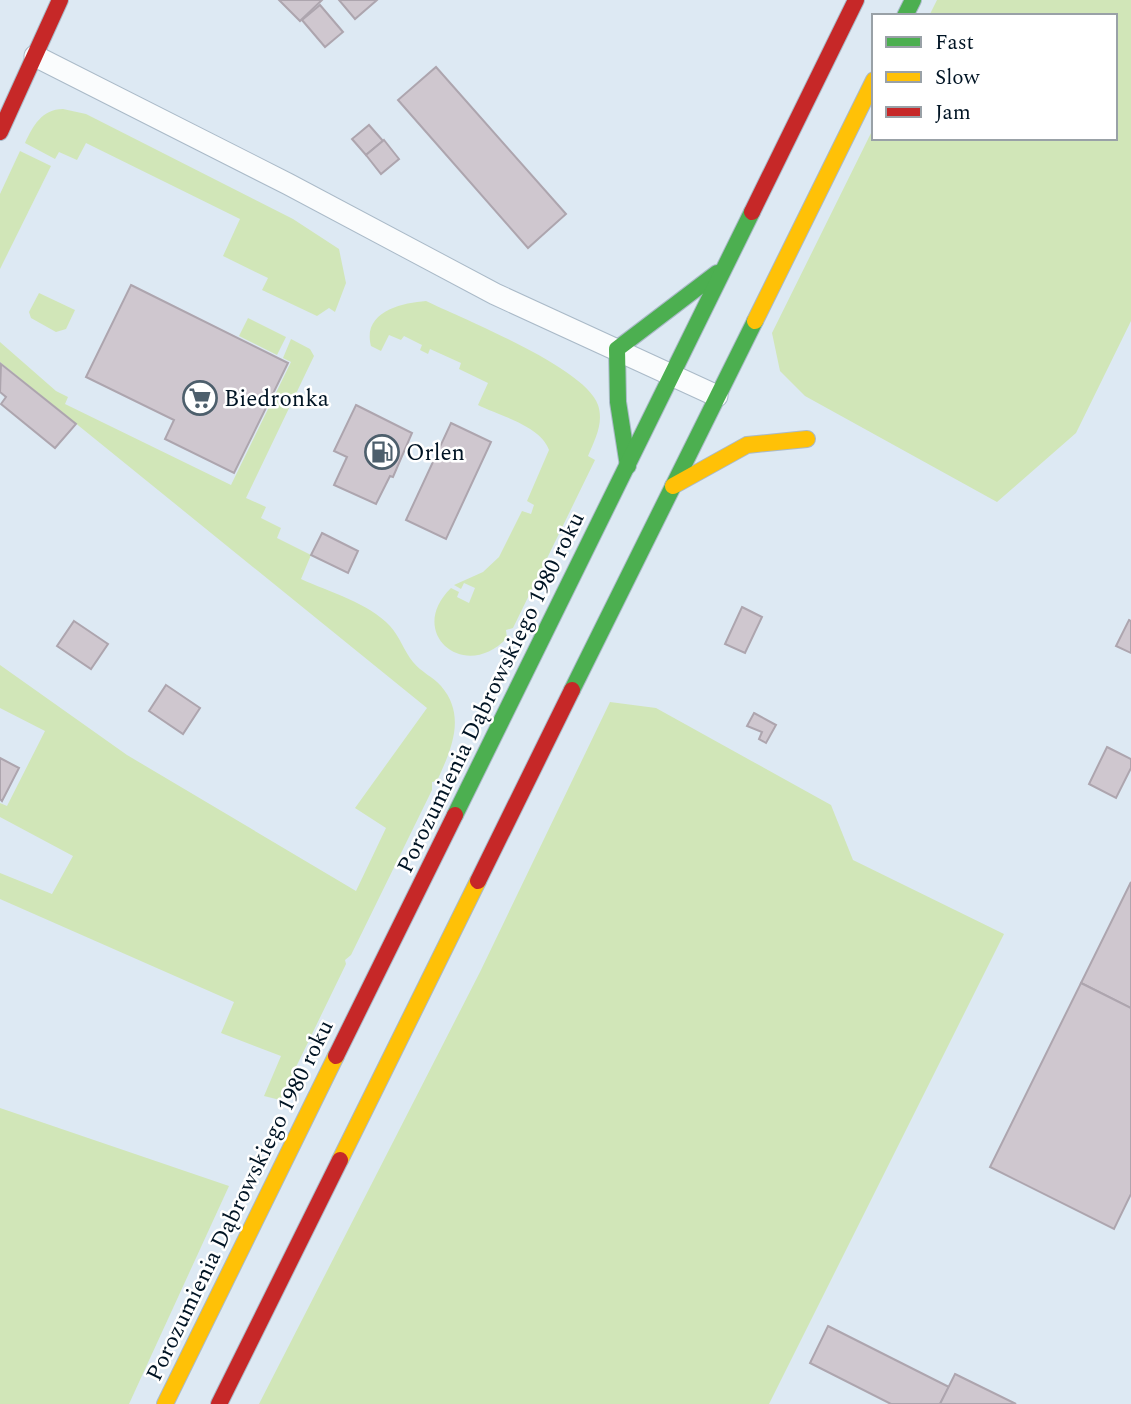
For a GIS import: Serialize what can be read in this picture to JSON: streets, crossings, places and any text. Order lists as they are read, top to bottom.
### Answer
{
  "streets": {
    "main road": ["Porozumienia Dąbrowskiego 1980 roku"]
  },
  "places": {
    "supermarket": ["Biedronka"],
    "fuel station": ["Orlen"]
  },
  "legend": ["Fast", "Slow", "Jam"]
}
